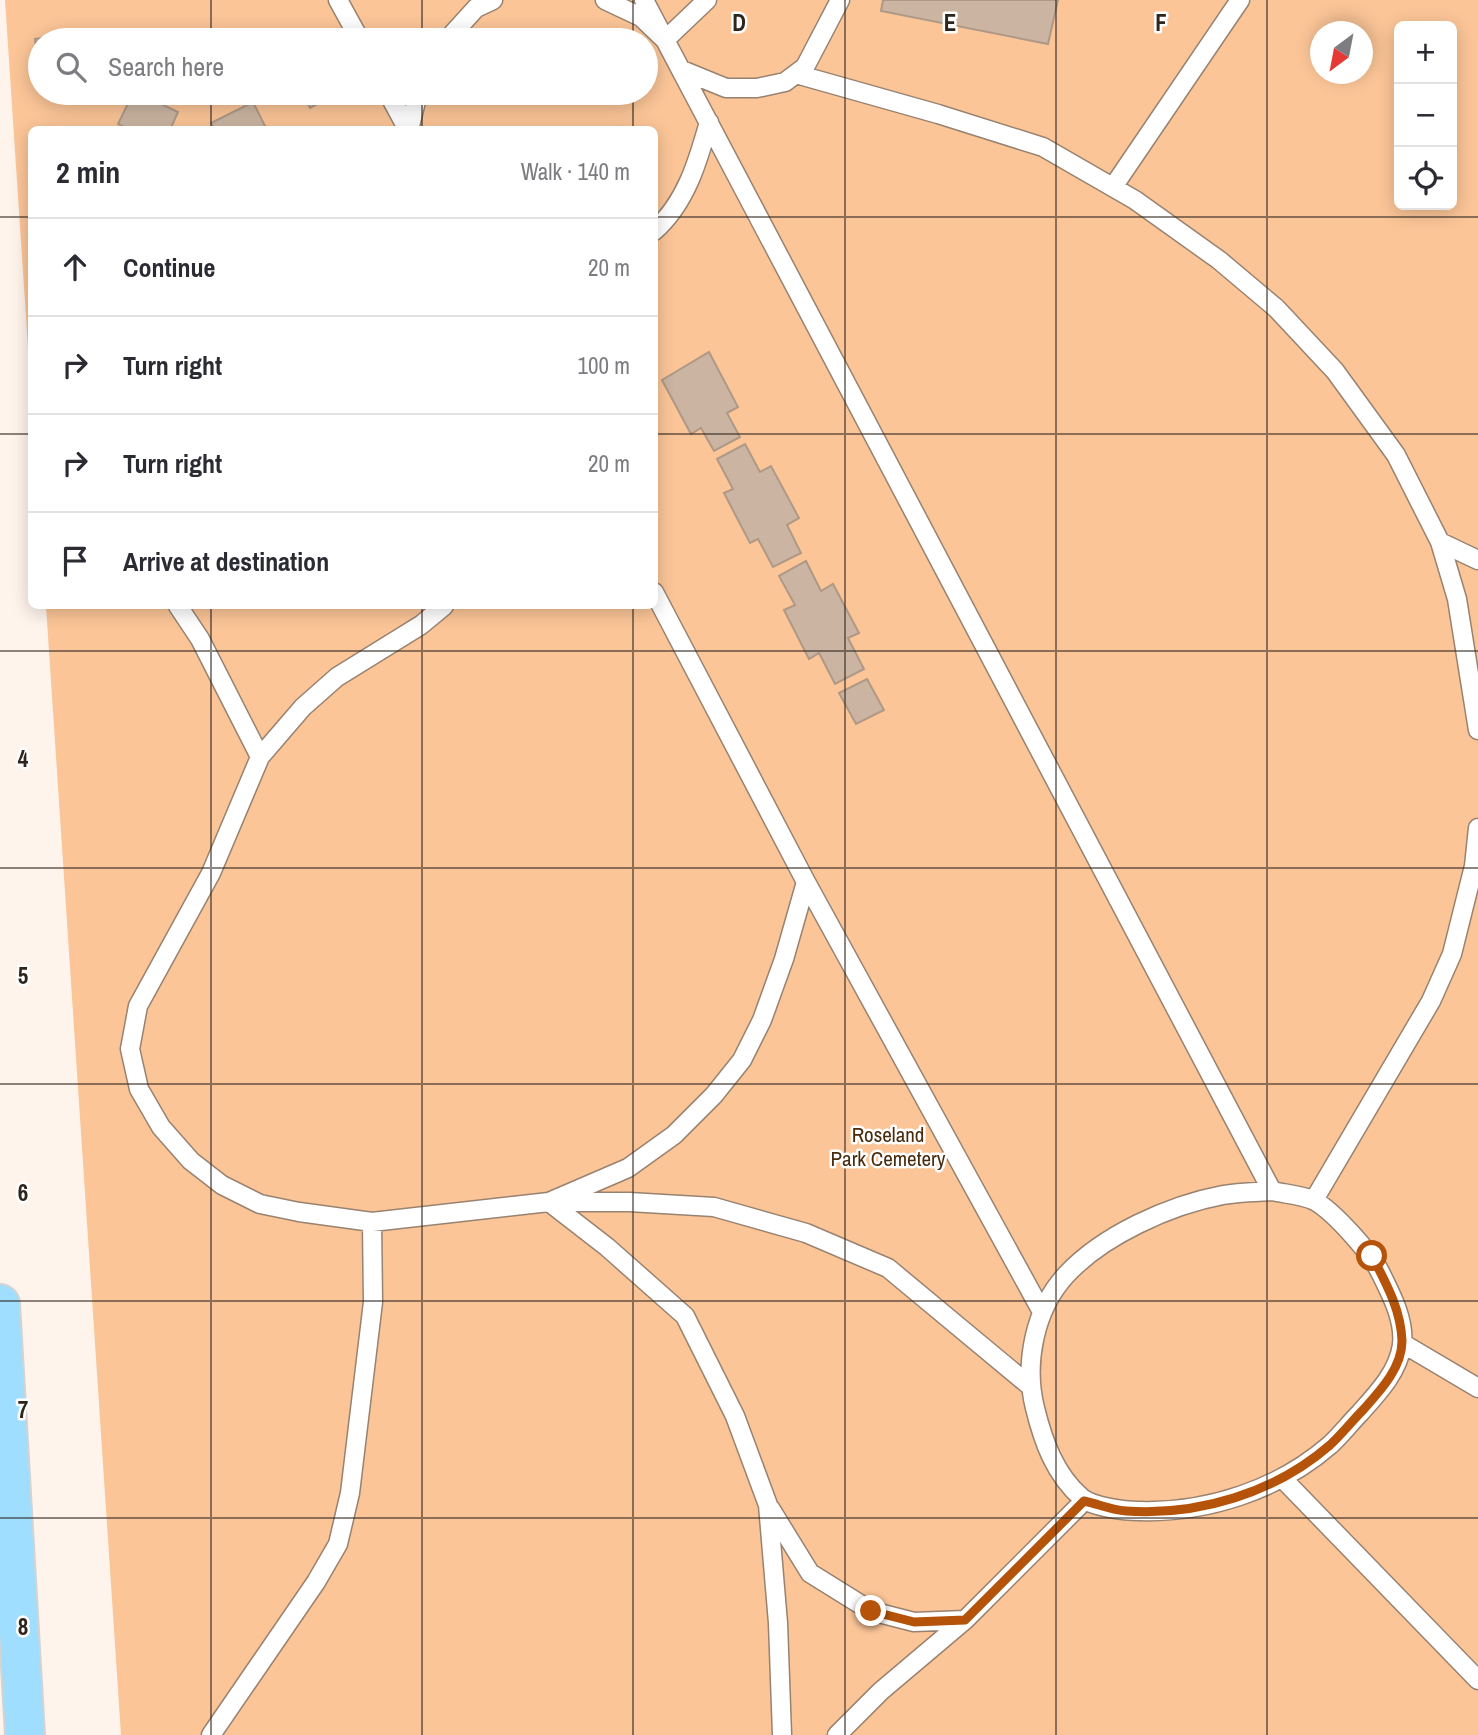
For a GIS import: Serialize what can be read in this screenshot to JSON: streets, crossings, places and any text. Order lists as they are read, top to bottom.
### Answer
{
  "parks": ["Roseland Park Cemetery"],
  "north": "bottom left",
  "page": {
    "map_buttons": ["+", "−"],
    "search": "Search here",
    "heading": ["2 min", "Walk · 140 m"],
    "list": [
      ["Continue", "20 m"],
      ["Turn right", "100 m"],
      ["Turn right", "20 m"],
      "Arrive at destination"
    ]
  },
  "grid": {
    "columns": ["D", "E", "F"],
    "rows": [
      "4",
      "5",
      "6",
      "7",
      "8"
    ]
  }
}
